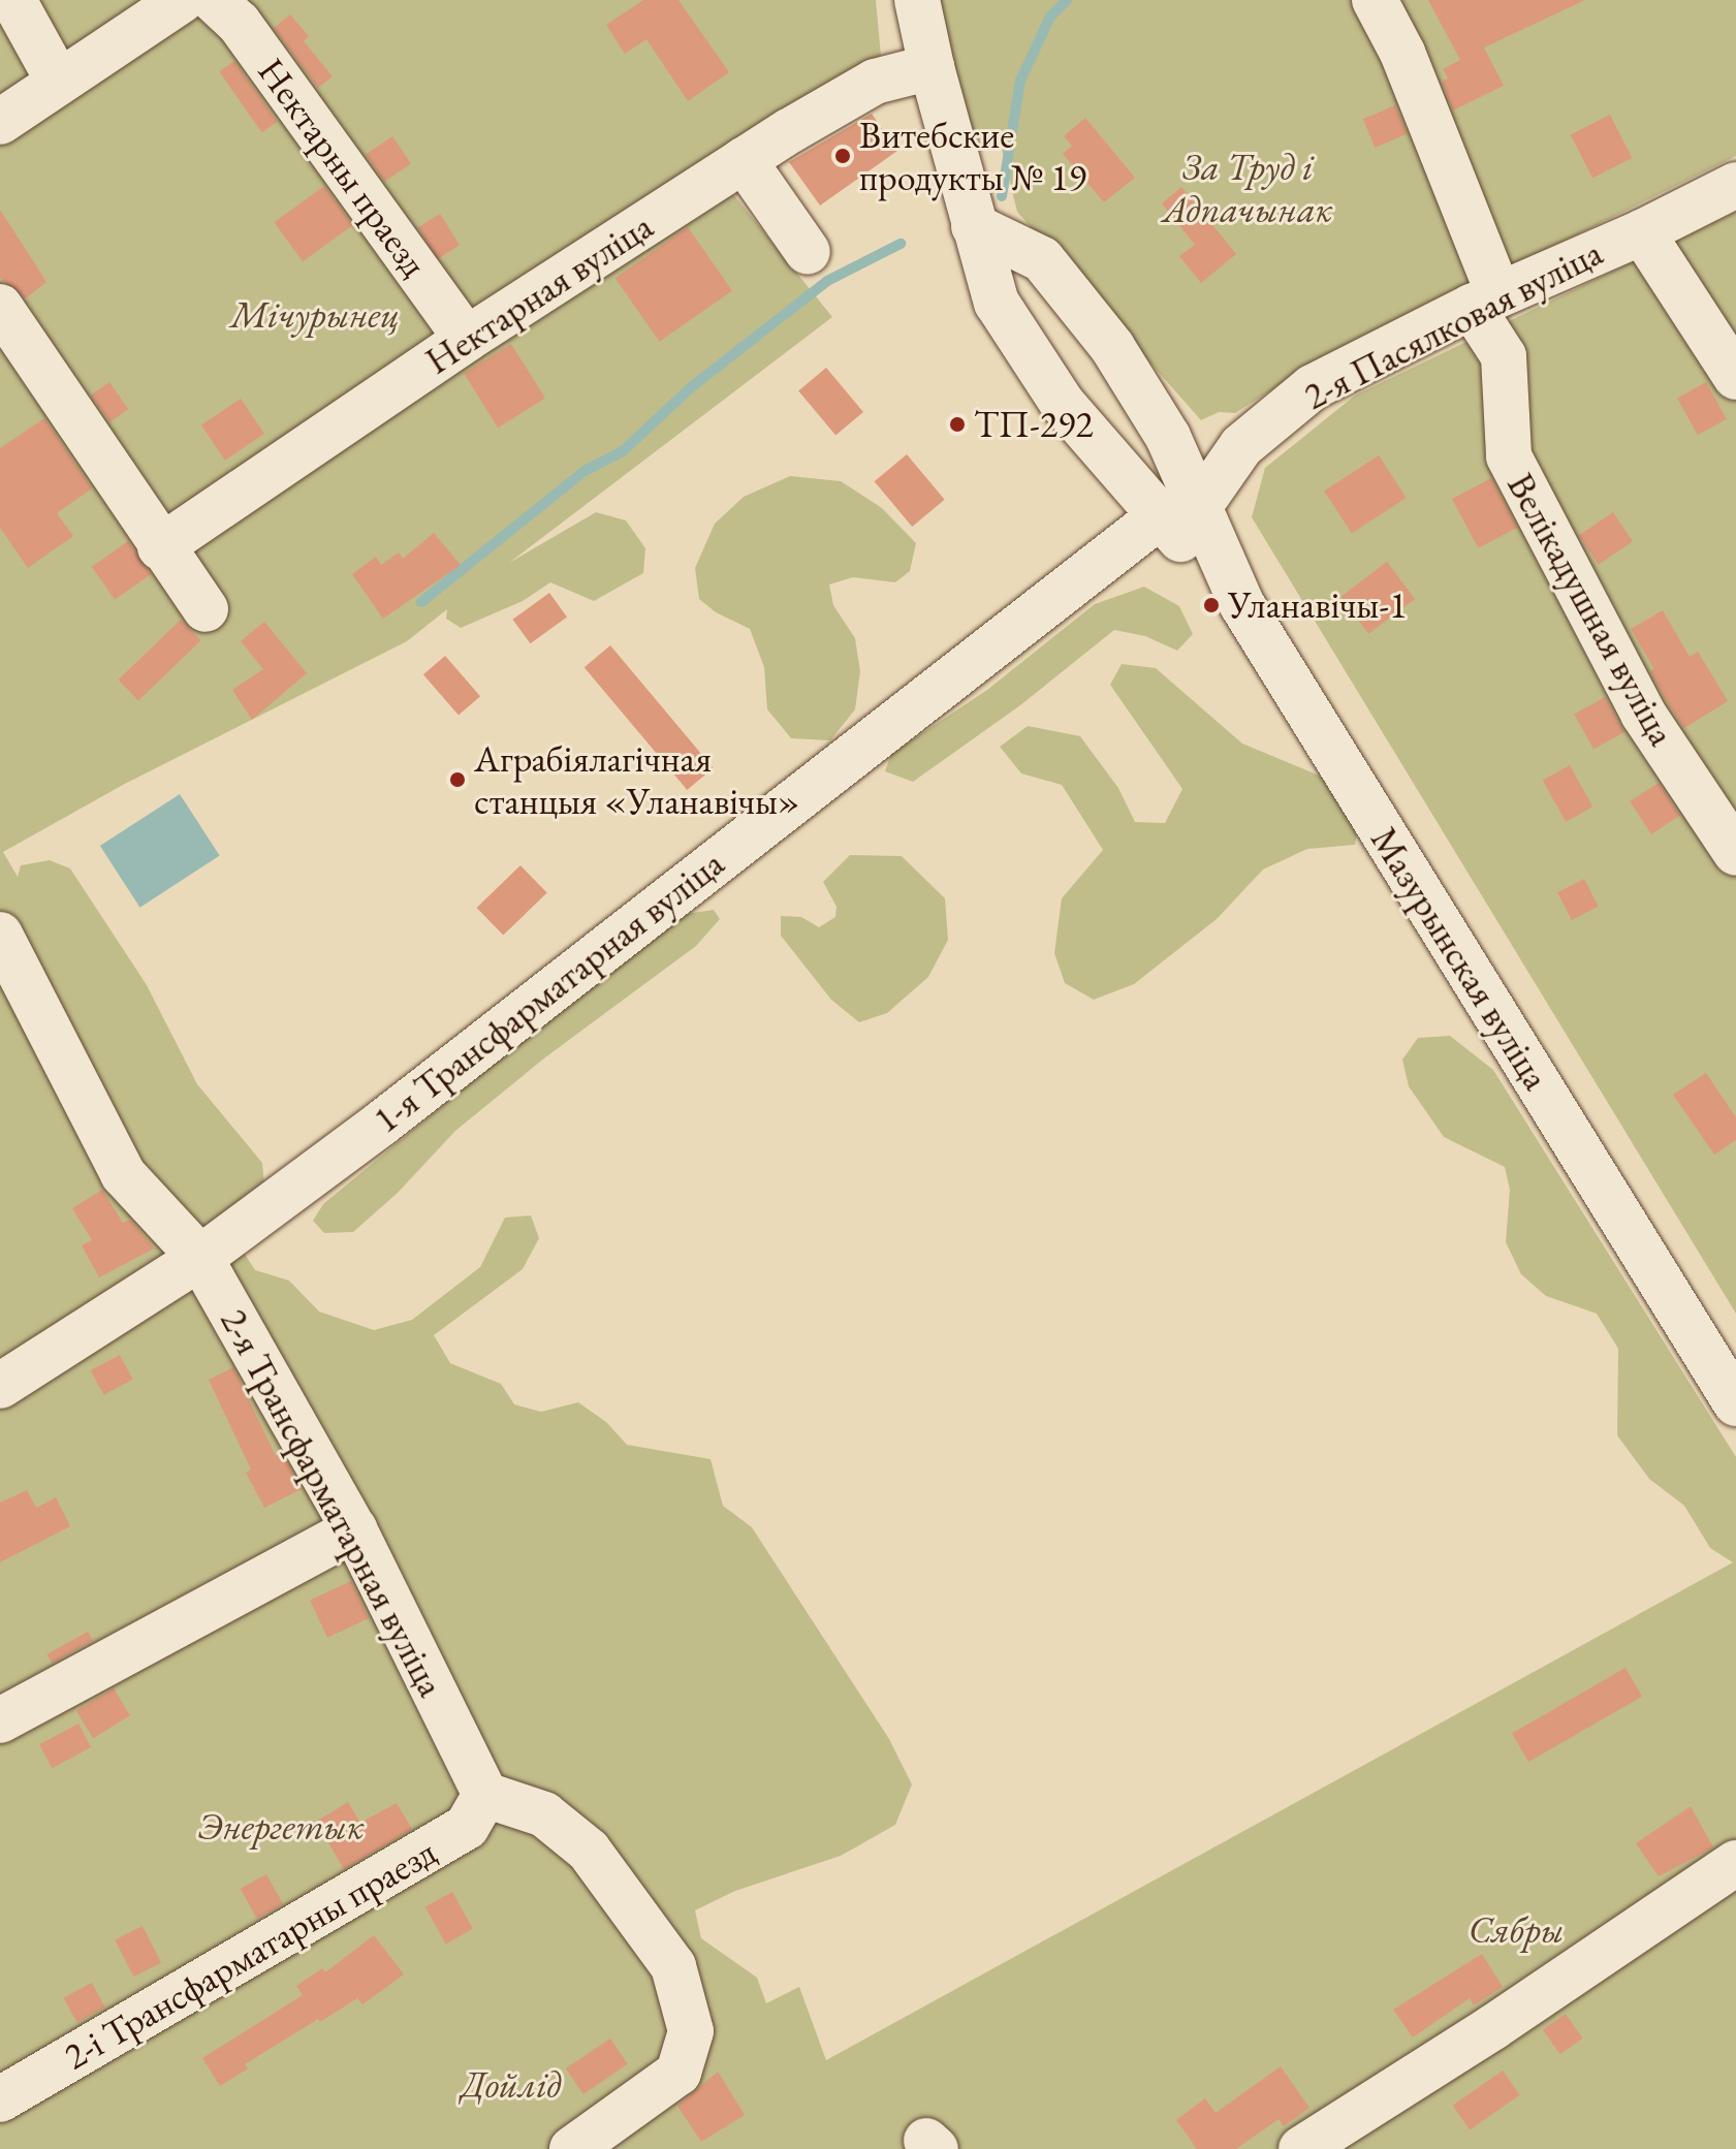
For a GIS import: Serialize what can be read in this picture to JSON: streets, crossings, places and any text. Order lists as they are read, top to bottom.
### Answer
{
  "streets": {
    "street": [
      "Нектарны праезд",
      "Нектарная вуліца",
      "2-я Пасялковая вуліца",
      "Велікадушная вуліца",
      "Мазурынская вуліца",
      "1-я Трансфарматарная вуліца",
      "2-я Трансфарматарная вуліца",
      "2-і Трансфарматарны праезд"
    ]
  },
  "crossings": [
    ["Нектарны праезд", "Нектарная вуліца"],
    ["2-я Пасялковая вуліца", "Велікадушная вуліца"],
    ["2-я Пасялковая вуліца", "Мазурынская вуліца"],
    ["2-я Пасялковая вуліца", "1-я Трансфарматарная вуліца"],
    ["Мазурынская вуліца", "1-я Трансфарматарная вуліца"],
    ["1-я Трансфарматарная вуліца", "2-я Трансфарматарная вуліца"],
    ["2-я Трансфарматарная вуліца", "2-і Трансфарматарны праезд"]
  ],
  "parks": [
    "За Труд і Адпачынак",
    "Мічурынец",
    "Энергетык",
    "Сябры",
    "Дойлід"
  ],
  "places": [
    "Витебские продукты № 19",
    "ТП-292",
    "Уланавічы-1",
    "Аграбіялагічная станцыя «Уланавічы»"
  ]
}
